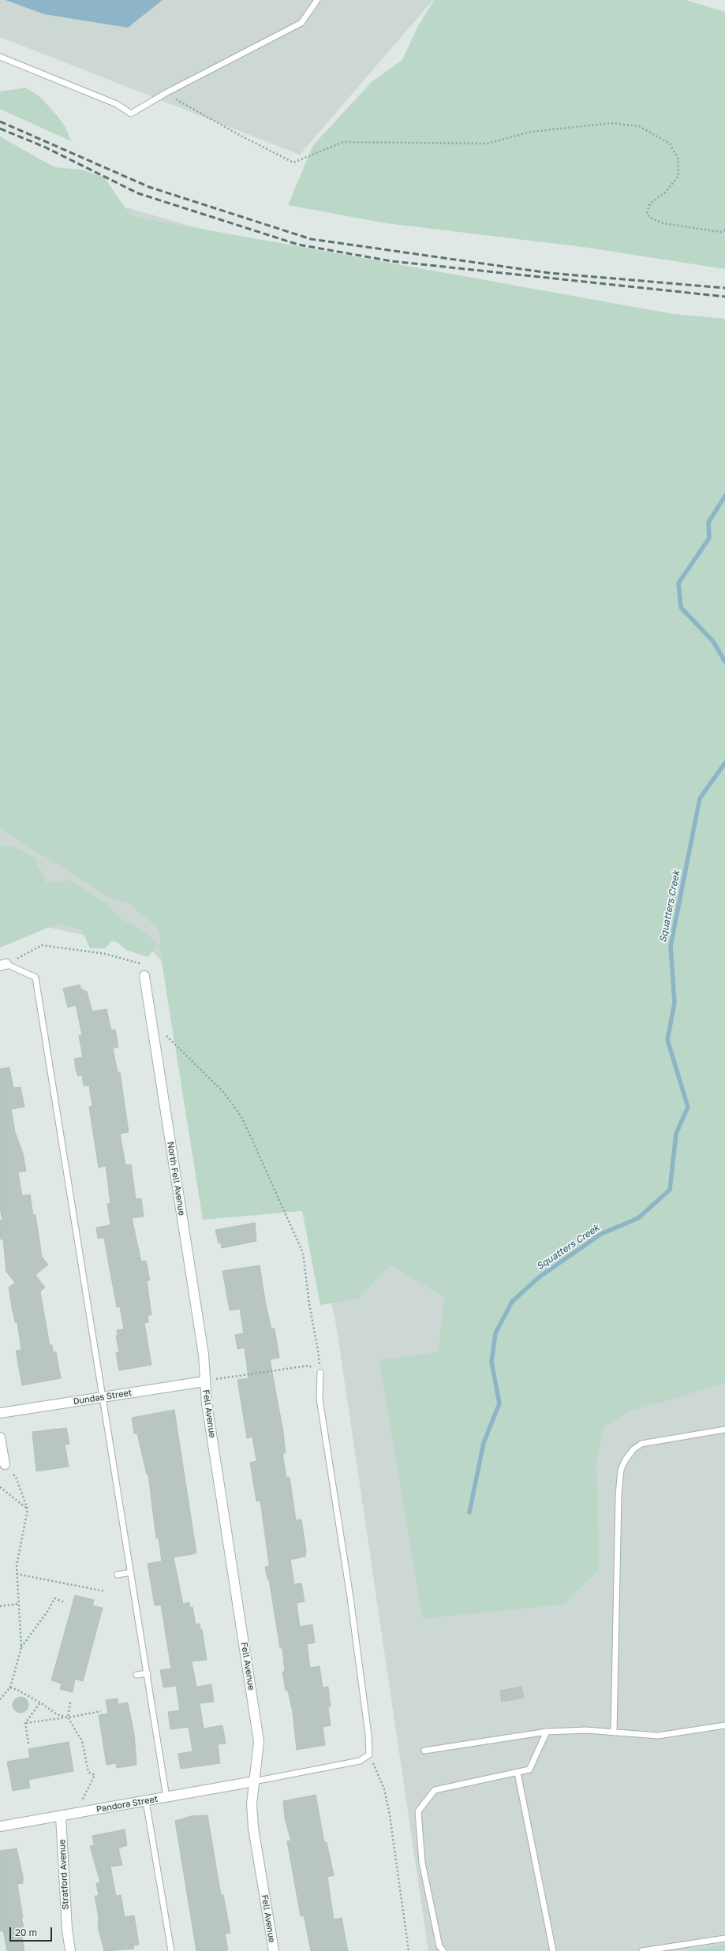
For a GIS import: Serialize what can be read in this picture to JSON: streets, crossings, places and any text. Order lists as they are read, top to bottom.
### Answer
{
  "streets": {
    "street": [
      "North Fell Avenue",
      "Dundas Street",
      "Fell Avenue",
      "Pandora Street",
      "Stratford Avenue"
    ]
  },
  "crossings": [
    ["North Fell Avenue", "Dundas Street"],
    ["North Fell Avenue", "Fell Avenue"],
    ["Dundas Street", "Fell Avenue"],
    ["Fell Avenue", "Pandora Street"],
    ["Pandora Street", "Stratford Avenue"]
  ],
  "water": ["Squatters Creek"],
  "scale_bar": "20 m"
}
